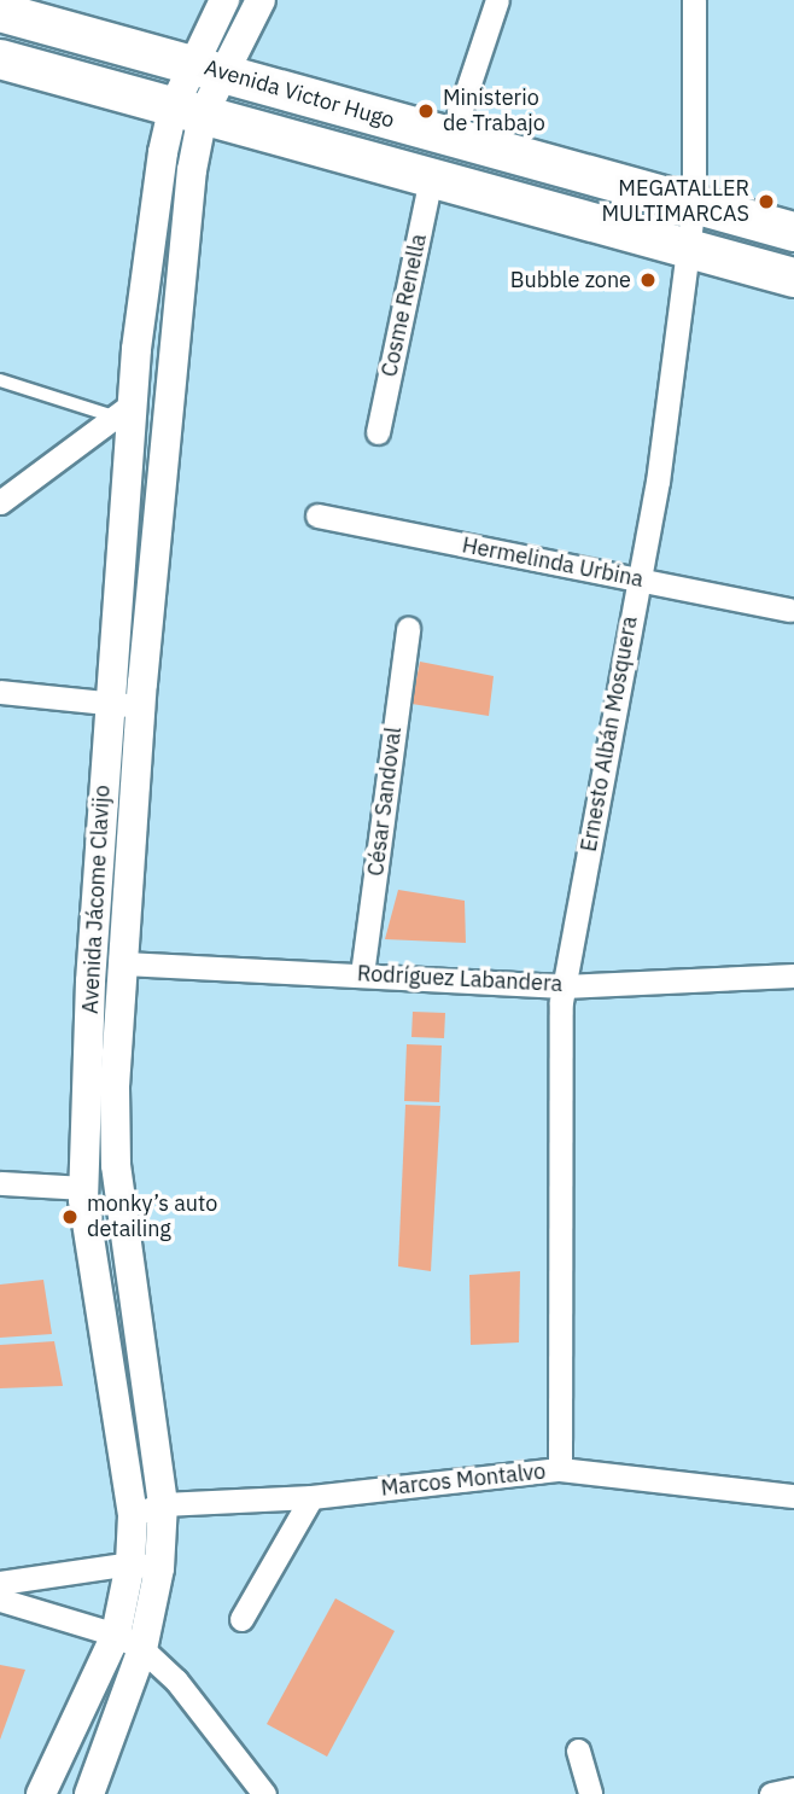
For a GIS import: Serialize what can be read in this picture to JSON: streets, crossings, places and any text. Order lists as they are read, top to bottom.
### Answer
{
  "streets": {
    "main road": ["Avenida Victor Hugo"],
    "street": [
      "Cosme Renella",
      "Hermelinda Urbina",
      "Ernesto Albán Mosquera",
      "César Sandoval",
      "Avenida Jácome Clavijo",
      "Rodríguez Labandera",
      "Marcos Montalvo"
    ]
  },
  "crossings": [
    ["Avenida Victor Hugo", "Cosme Renella"],
    ["Avenida Victor Hugo", "Ernesto Albán Mosquera"],
    ["Avenida Victor Hugo", "Avenida Jácome Clavijo"],
    ["Hermelinda Urbina", "Ernesto Albán Mosquera"],
    ["Ernesto Albán Mosquera", "Rodríguez Labandera"],
    ["Ernesto Albán Mosquera", "Marcos Montalvo"],
    ["César Sandoval", "Rodríguez Labandera"],
    ["Avenida Jácome Clavijo", "Rodríguez Labandera"],
    ["Avenida Jácome Clavijo", "Marcos Montalvo"]
  ],
  "places": [
    "Ministerio de Trabajo",
    "MEGATALLER MULTIMARCAS",
    "Bubble zone",
    "monky’s auto detailing"
  ]
}
